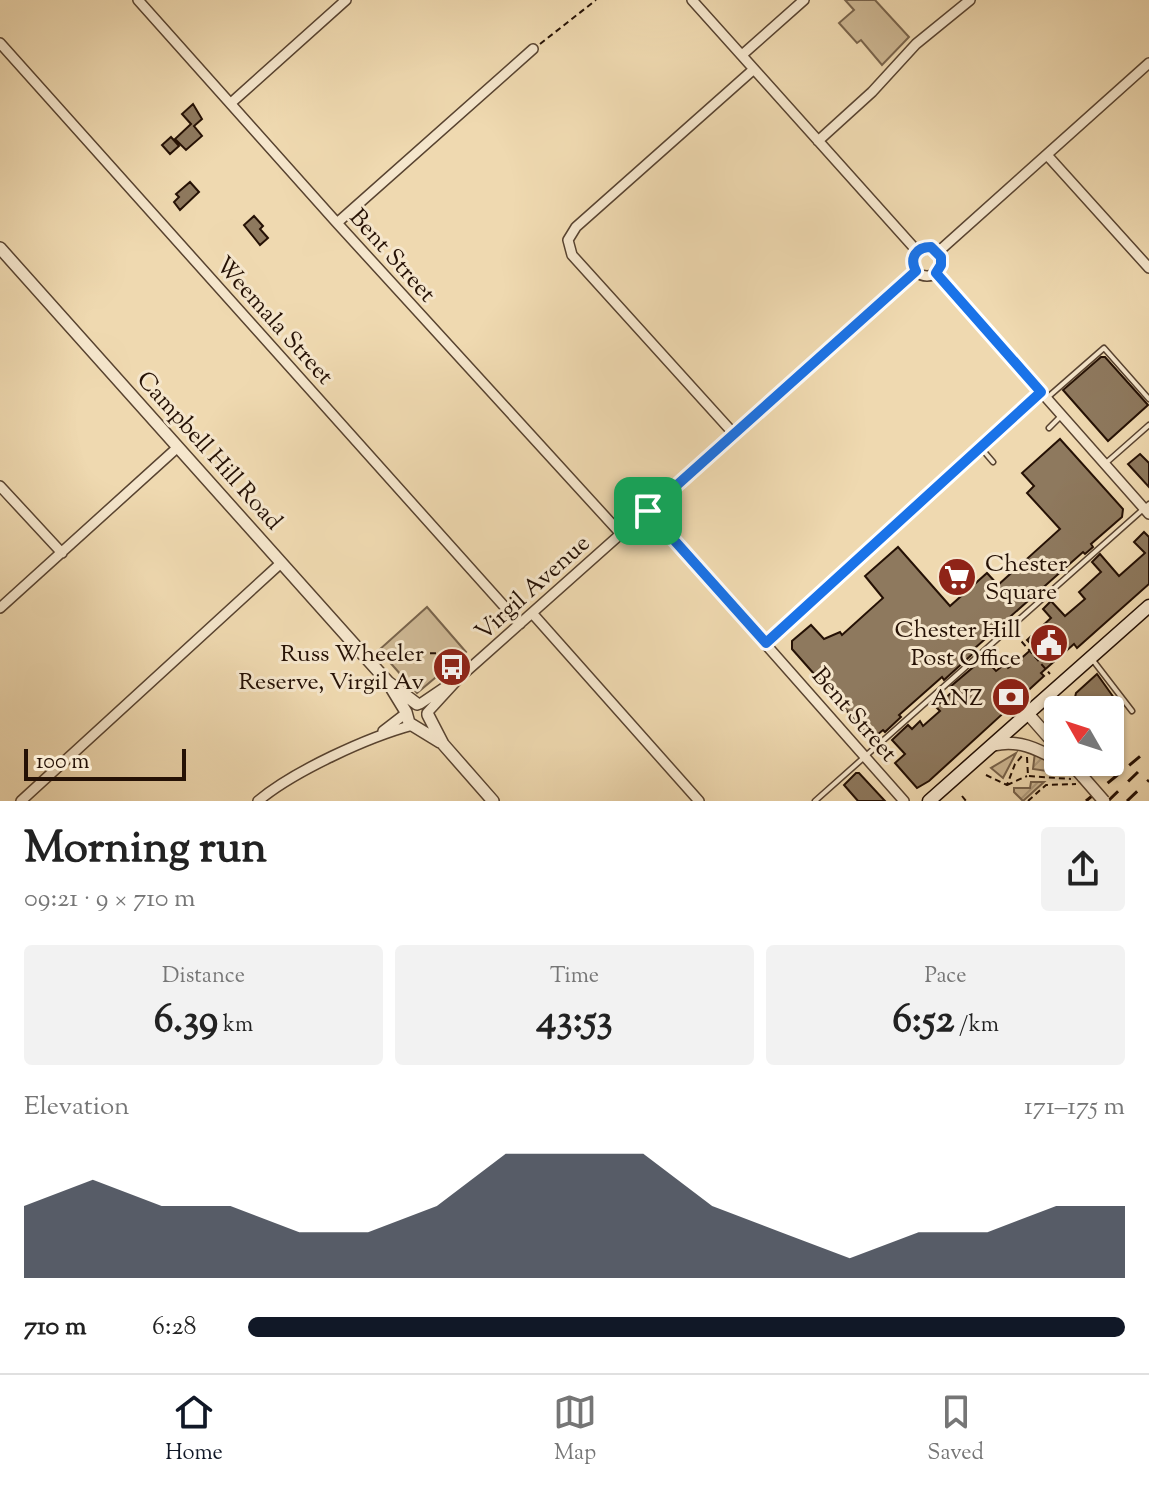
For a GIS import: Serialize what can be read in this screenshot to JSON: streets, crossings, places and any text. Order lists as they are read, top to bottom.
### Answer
{
  "streets": {
    "street": [
      "Bent Street",
      "Weemala Street",
      "Campbell Hill Road",
      "Virgil Avenue"
    ]
  },
  "crossings": [
    ["Bent Street", "Virgil Avenue"],
    ["Weemala Street", "Virgil Avenue"],
    ["Campbell Hill Road", "Virgil Avenue"]
  ],
  "places": {
    "supermarket": ["Chester Square"],
    "public building": ["Chester Hill Post Office"],
    "bus stop": ["Russ Wheeler Reserve, Virgil Av"],
    "bank": ["ANZ"]
  },
  "scale_bar": "100 m",
  "north": "top left",
  "page": {
    "scale": "100 m",
    "heading": ["Morning run", "09:21 · 9 × 710 m"],
    "stats": [
      ["Distance", "6.39 km"],
      ["Time", "43:53"],
      ["Pace", "6:52 /km"]
    ],
    "chart": ["Elevation", "171–175 m"],
    "list": [
      {
        "name": "710 m",
        "note": "6:28"
      }
    ],
    "tabs": ["Home", "Map", "Saved"]
  }
}
